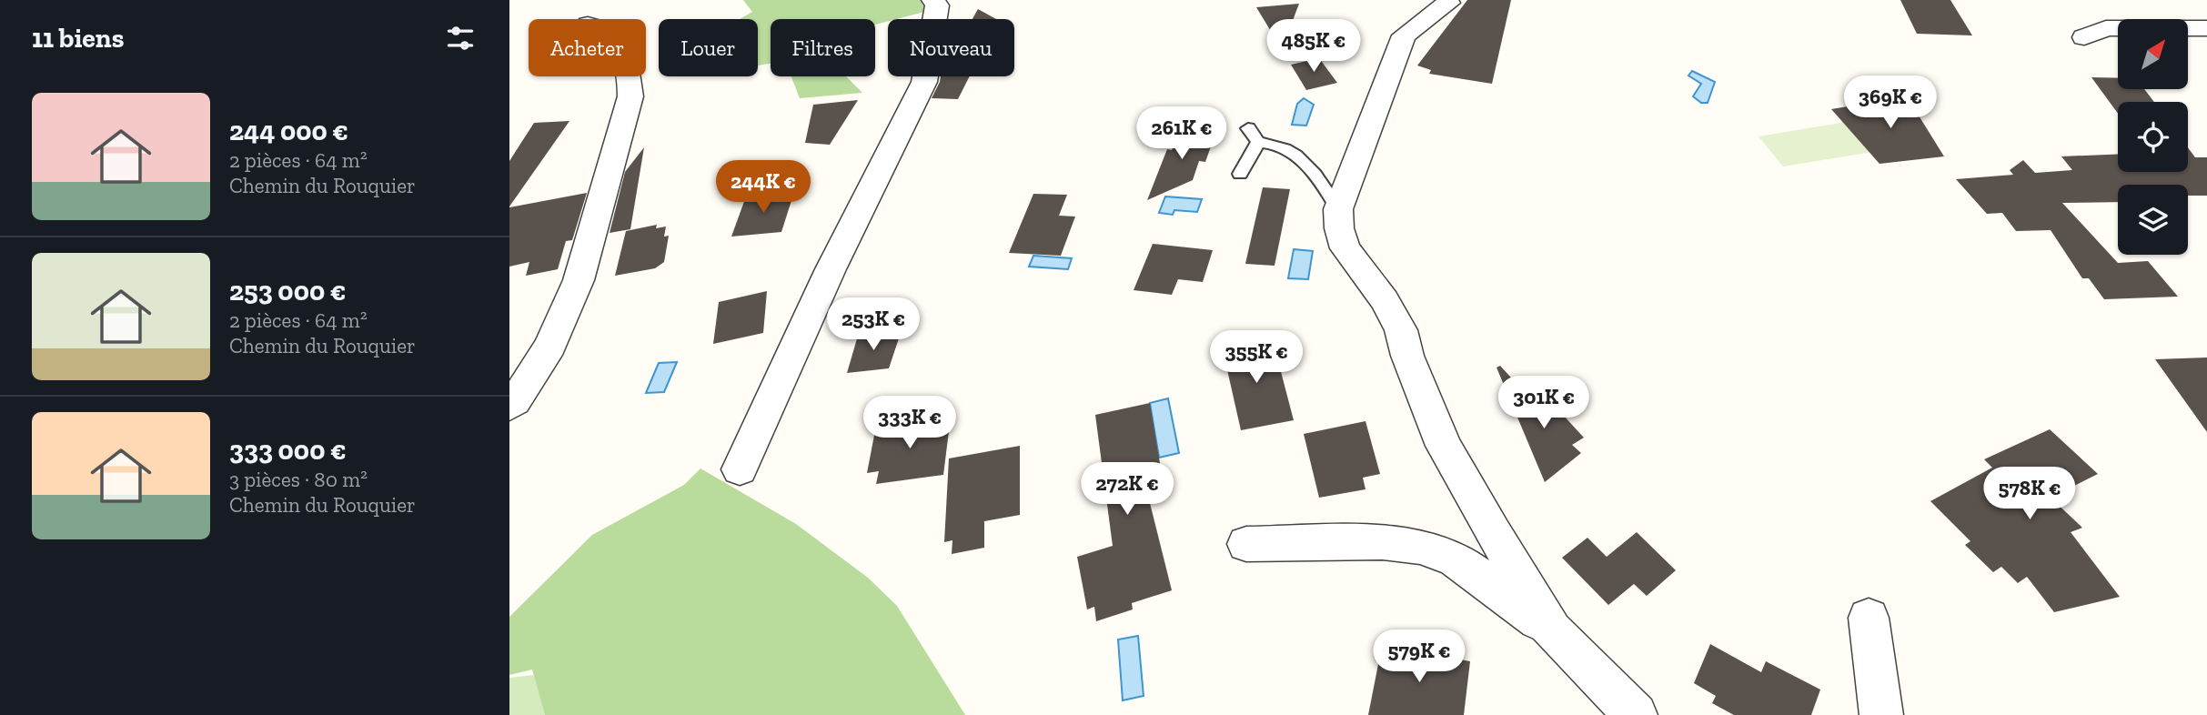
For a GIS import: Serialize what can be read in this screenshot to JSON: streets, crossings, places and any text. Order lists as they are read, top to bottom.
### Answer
{
  "north": "top right",
  "page": {
    "heading": "11 biens",
    "price": [
      "485K €",
      "369K €",
      "261K €",
      "244K €",
      "253K €",
      "355K €",
      "301K €",
      "333K €",
      "272K €",
      "578K €",
      "579K €"
    ],
    "chip": [
      "Acheter",
      "Louer",
      "Filtres",
      "Nouveau"
    ],
    "list": [
      {
        "name": "244 000 €",
        "note": "2 pièces · 64 m² · Chemin du Rouquier"
      },
      {
        "name": "253 000 €",
        "note": "2 pièces · 64 m² · Chemin du Rouquier"
      },
      {
        "name": "333 000 €",
        "note": "3 pièces · 80 m² · Chemin du Rouquier"
      }
    ]
  }
}
